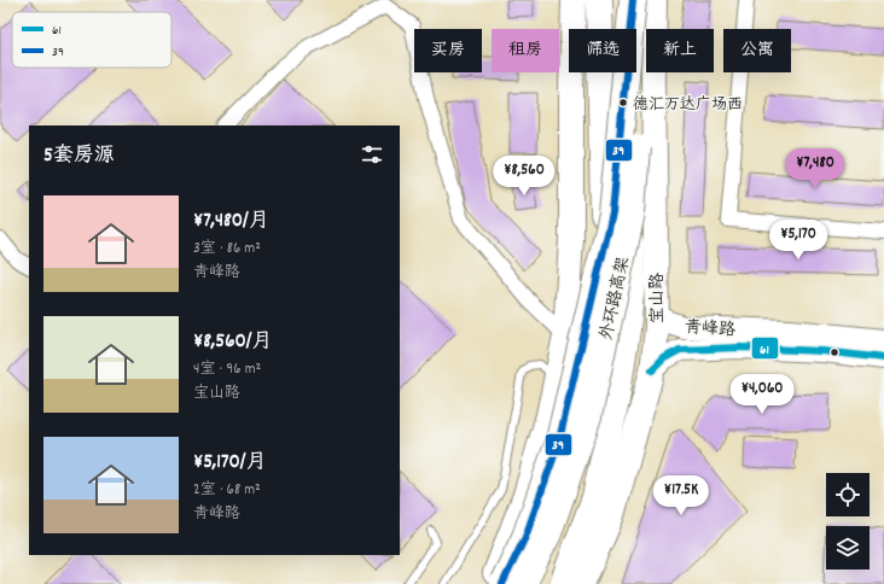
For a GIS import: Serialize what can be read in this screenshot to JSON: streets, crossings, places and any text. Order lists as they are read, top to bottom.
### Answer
{
  "streets": {
    "highway": ["外环路高架"],
    "main road": ["宝山路", "青峰路"]
  },
  "crossings": [
    ["宝山路", "青峰路"]
  ],
  "places": ["德汇万达广场西"],
  "lines": ["transit line 39", "transit line 61"],
  "legend": ["61", "39"],
  "page": {
    "chip": [
      "买房",
      "租房",
      "筛选",
      "新上",
      "公寓"
    ],
    "heading": "5套房源",
    "price": [
      "¥7,480",
      "¥8,560",
      "¥5,170",
      "¥4,060",
      "¥17.5K"
    ],
    "list": [
      {
        "name": "¥7,480/月",
        "note": "3室 · 86 m² · 青峰路"
      },
      {
        "name": "¥8,560/月",
        "note": "4室 · 96 m² · 宝山路"
      },
      {
        "name": "¥5,170/月",
        "note": "2室 · 68 m² · 青峰路"
      }
    ]
  }
}
